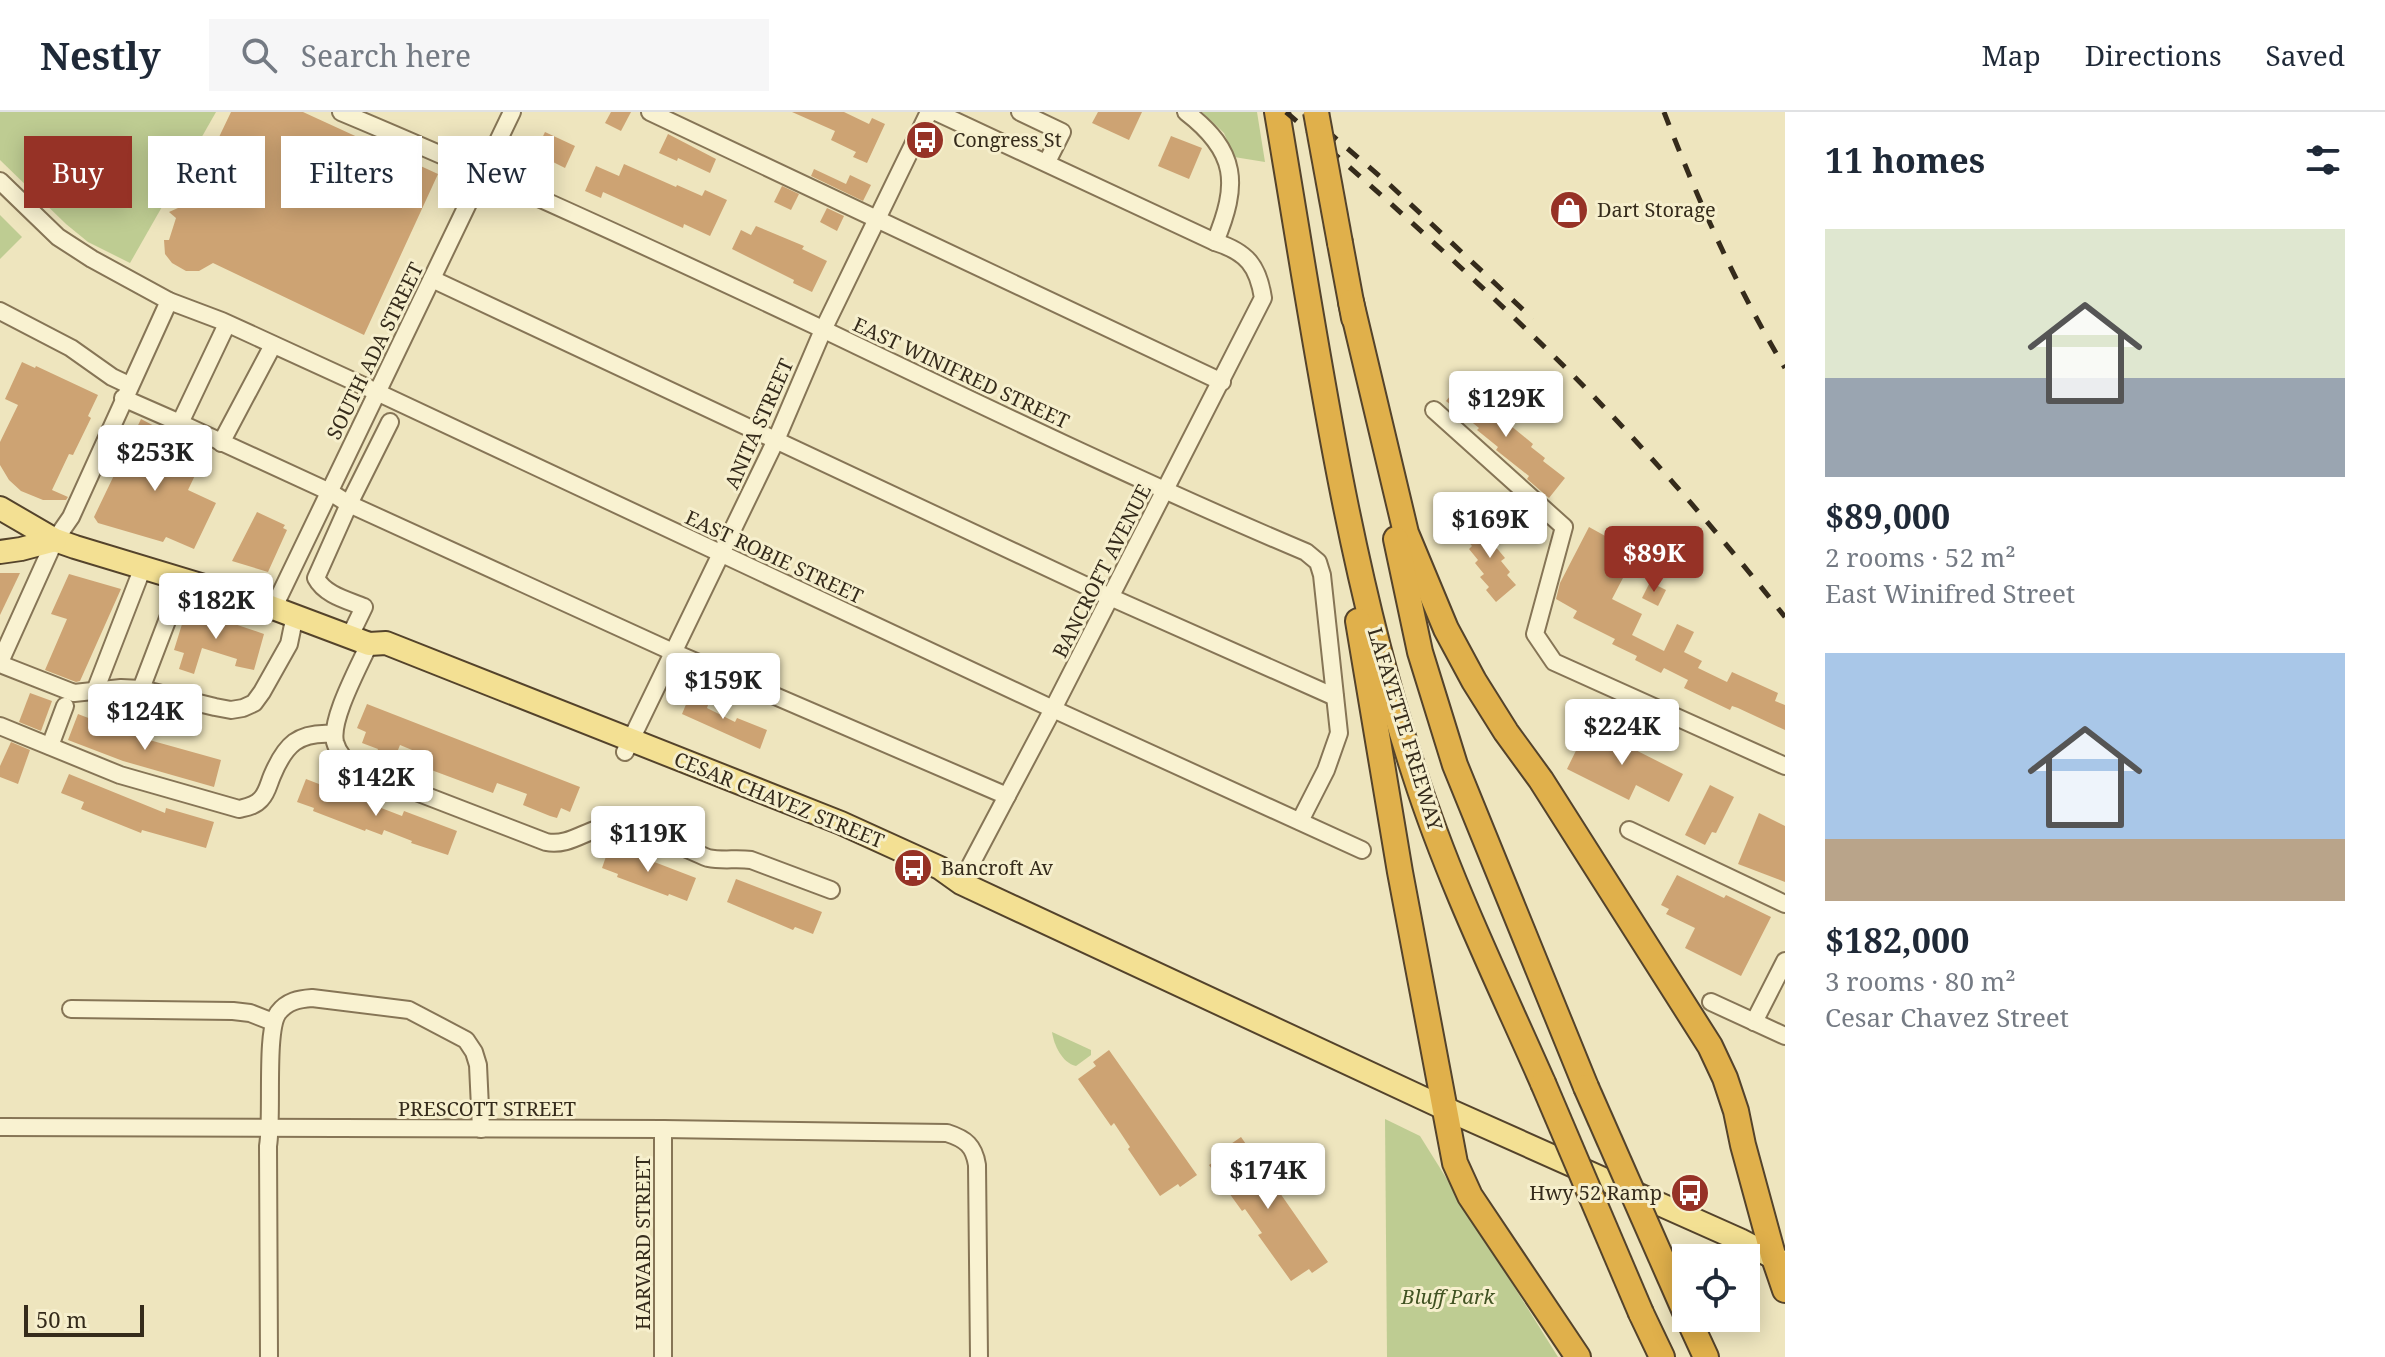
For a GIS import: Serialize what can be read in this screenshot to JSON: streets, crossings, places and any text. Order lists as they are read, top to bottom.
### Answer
{
  "streets": {
    "highway": ["LAFAYETTE FREEWAY"],
    "main road": ["CESAR CHAVEZ STREET"],
    "street": [
      "SOUTH ADA STREET",
      "EAST WINIFRED STREET",
      "ANITA STREET",
      "EAST ROBIE STREET",
      "BANCROFT AVENUE",
      "PRESCOTT STREET",
      "HARVARD STREET"
    ]
  },
  "crossings": [
    ["SOUTH ADA STREET", "EAST ROBIE STREET"],
    ["SOUTH ADA STREET", "CESAR CHAVEZ STREET"],
    ["EAST WINIFRED STREET", "ANITA STREET"],
    ["EAST WINIFRED STREET", "EAST ROBIE STREET"],
    ["EAST WINIFRED STREET", "BANCROFT AVENUE"],
    ["ANITA STREET", "EAST ROBIE STREET"],
    ["ANITA STREET", "CESAR CHAVEZ STREET"],
    ["EAST ROBIE STREET", "BANCROFT AVENUE"],
    ["BANCROFT AVENUE", "CESAR CHAVEZ STREET"],
    ["PRESCOTT STREET", "HARVARD STREET"]
  ],
  "parks": ["Bluff Park"],
  "places": {
    "bus stop": ["Congress St", "Bancroft Av", "Hwy 52 Ramp"],
    "shop": ["Dart Storage"]
  },
  "scale_bar": "50 m",
  "page": {
    "header": "Nestly",
    "search": "Search here",
    "nav": ["Map", "Directions", "Saved"],
    "heading": "11 homes",
    "chip": [
      "Buy",
      "Rent",
      "Filters",
      "New"
    ],
    "list": [
      {
        "name": "$89,000",
        "note": "2 rooms · 52 m² · East Winifred Street"
      },
      {
        "name": "$182,000",
        "note": "3 rooms · 80 m² · Cesar Chavez Street"
      }
    ],
    "price": [
      "$129K",
      "$253K",
      "$169K",
      "$89K",
      "$182K",
      "$159K",
      "$124K",
      "$224K",
      "$142K",
      "$119K",
      "$174K"
    ],
    "scale": "50 m"
  }
}
